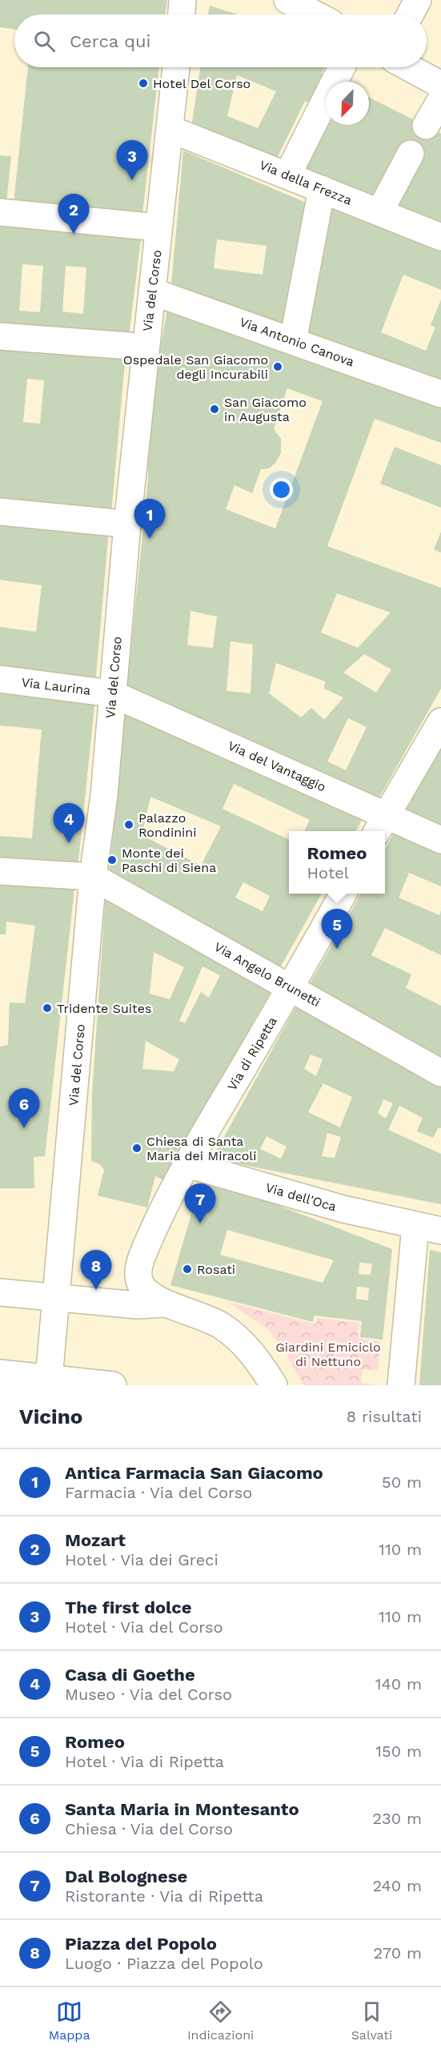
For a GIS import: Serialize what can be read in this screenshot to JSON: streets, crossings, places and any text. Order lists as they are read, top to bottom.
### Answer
{
  "streets": {
    "street": [
      "Via della Frezza",
      "Via del Corso",
      "Via Antonio Canova",
      "Via Laurina",
      "Via del Vantaggio",
      "Via Angelo Brunetti",
      "Via di Ripetta",
      "Via dell'Oca"
    ]
  },
  "crossings": [
    ["Via della Frezza", "Via del Corso"],
    ["Via del Corso", "Via Antonio Canova"],
    ["Via del Corso", "Via Laurina"],
    ["Via del Corso", "Via del Vantaggio"],
    ["Via del Corso", "Via Angelo Brunetti"],
    ["Via Laurina", "Via del Vantaggio"],
    ["Via Angelo Brunetti", "Via di Ripetta"],
    ["Via di Ripetta", "Via dell'Oca"]
  ],
  "parks": ["Giardini Emiciclo di Nettuno"],
  "places": [
    "Hotel Del Corso",
    "Ospedale San Giacomo degli Incurabili",
    "San Giacomo in Augusta",
    "Palazzo Rondinini",
    "Monte dei Paschi di Siena",
    "Tridente Suites",
    "Chiesa di Santa Maria dei Miracoli",
    "Rosati"
  ],
  "north": "bottom left",
  "page": {
    "search": "Cerca qui",
    "pins": [
      "3",
      "2",
      "1",
      "4",
      "5",
      "6",
      "7",
      "8"
    ],
    "popup": ["Romeo", "Hotel"],
    "heading": ["Vicino", "8 risultati"],
    "list": [
      {
        "mark": "1",
        "name": "Antica Farmacia San Giacomo",
        "note": "Farmacia · Via del Corso",
        "value": "50 m"
      },
      {
        "mark": "2",
        "name": "Mozart",
        "note": "Hotel · Via dei Greci",
        "value": "110 m"
      },
      {
        "mark": "3",
        "name": "The first dolce",
        "note": "Hotel · Via del Corso",
        "value": "110 m"
      },
      {
        "mark": "4",
        "name": "Casa di Goethe",
        "note": "Museo · Via del Corso",
        "value": "140 m"
      },
      {
        "mark": "5",
        "name": "Romeo",
        "note": "Hotel · Via di Ripetta",
        "value": "150 m"
      },
      {
        "mark": "6",
        "name": "Santa Maria in Montesanto",
        "note": "Chiesa · Via del Corso",
        "value": "230 m"
      },
      {
        "mark": "7",
        "name": "Dal Bolognese",
        "note": "Ristorante · Via di Ripetta",
        "value": "240 m"
      },
      {
        "mark": "8",
        "name": "Piazza del Popolo",
        "note": "Luogo · Piazza del Popolo",
        "value": "270 m"
      }
    ],
    "nav": ["Mappa", "Indicazioni", "Salvati"]
  }
}
